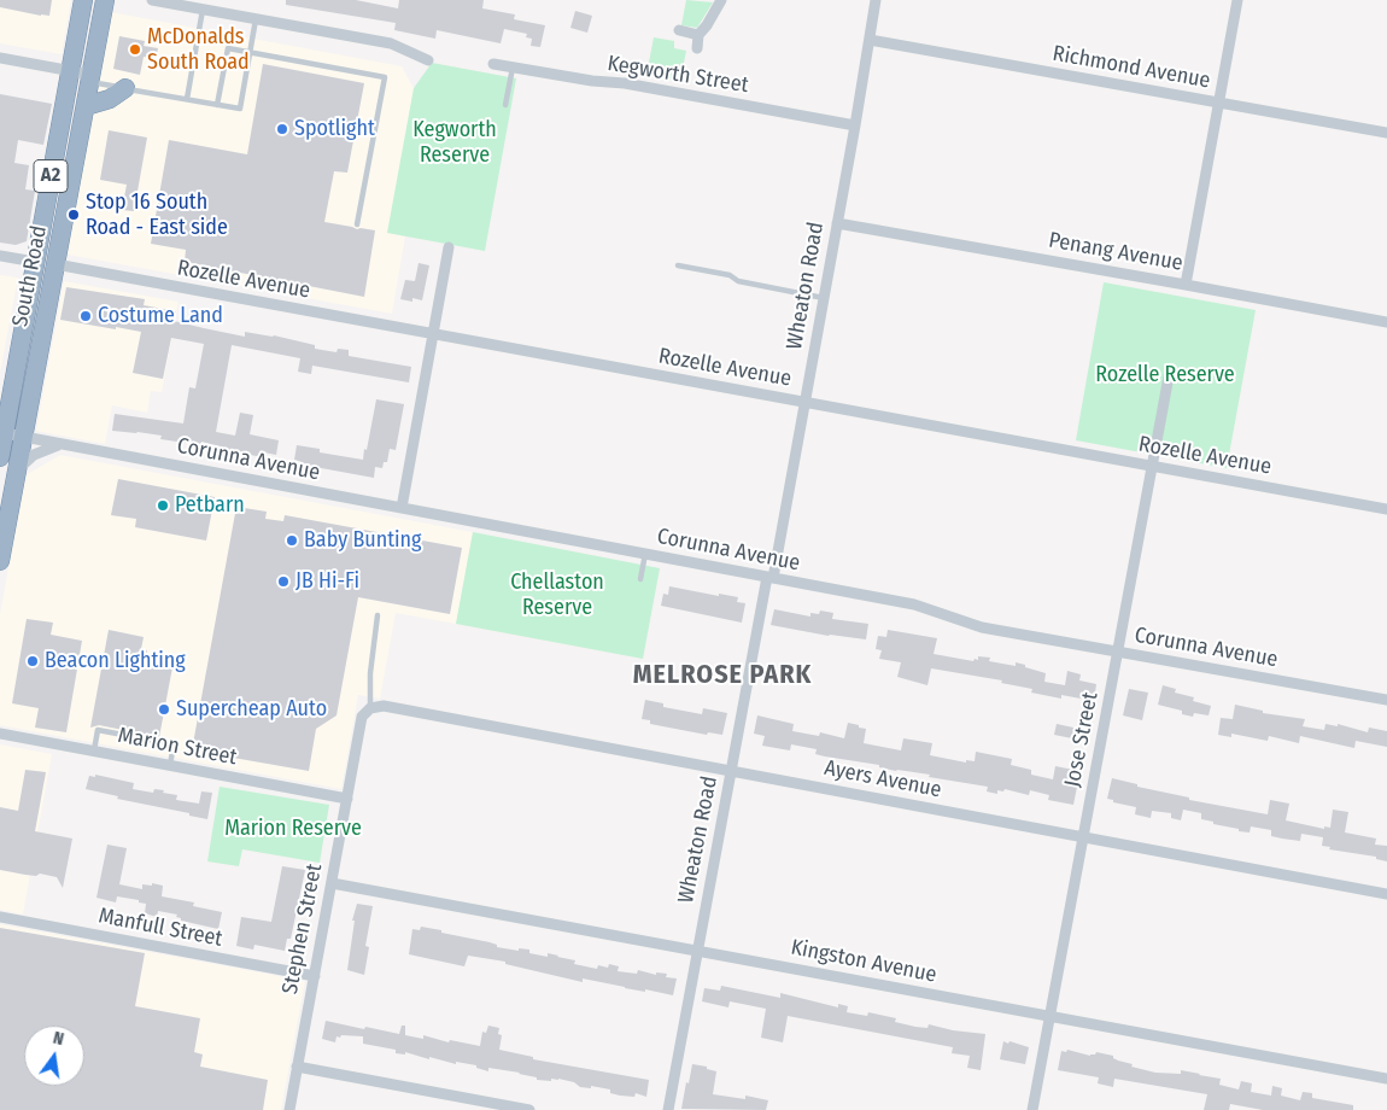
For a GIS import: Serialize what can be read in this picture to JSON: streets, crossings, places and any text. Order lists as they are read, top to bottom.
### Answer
{
  "streets": {
    "highway": ["A2", "South Road"],
    "street": [
      "Richmond Avenue",
      "Kegworth Street",
      "Penang Avenue",
      "Rozelle Avenue",
      "Wheaton Road",
      "Corunna Avenue",
      "Jose Street",
      "Marion Street",
      "Ayers Avenue",
      "Manfull Street",
      "Stephen Street",
      "Kingston Avenue"
    ]
  },
  "crossings": [
    ["Richmond Avenue", "Wheaton Road"],
    ["Kegworth Street", "Wheaton Road"],
    ["Penang Avenue", "Wheaton Road"],
    ["South Road", "Rozelle Avenue"],
    ["South Road", "Corunna Avenue"],
    ["Rozelle Avenue", "Wheaton Road"],
    ["Rozelle Avenue", "Jose Street"],
    ["Wheaton Road", "Corunna Avenue"],
    ["Wheaton Road", "Ayers Avenue"],
    ["Wheaton Road", "Kingston Avenue"],
    ["Corunna Avenue", "Jose Street"],
    ["Jose Street", "Ayers Avenue"],
    ["Jose Street", "Kingston Avenue"],
    ["Marion Street", "Stephen Street"],
    ["Ayers Avenue", "Stephen Street"],
    ["Manfull Street", "Stephen Street"],
    ["Stephen Street", "Kingston Avenue"]
  ],
  "districts": ["MELROSE PARK"],
  "parks": [
    "Kegworth Reserve",
    "Rozelle Reserve",
    "Chellaston Reserve",
    "Marion Reserve"
  ],
  "places": [
    "McDonalds South Road",
    "Spotlight",
    "Stop 16 South Road - East side",
    "Costume Land",
    "Petbarn",
    "Baby Bunting",
    "JB Hi-Fi",
    "Beacon Lighting",
    "Supercheap Auto"
  ],
  "north": "top"
}
